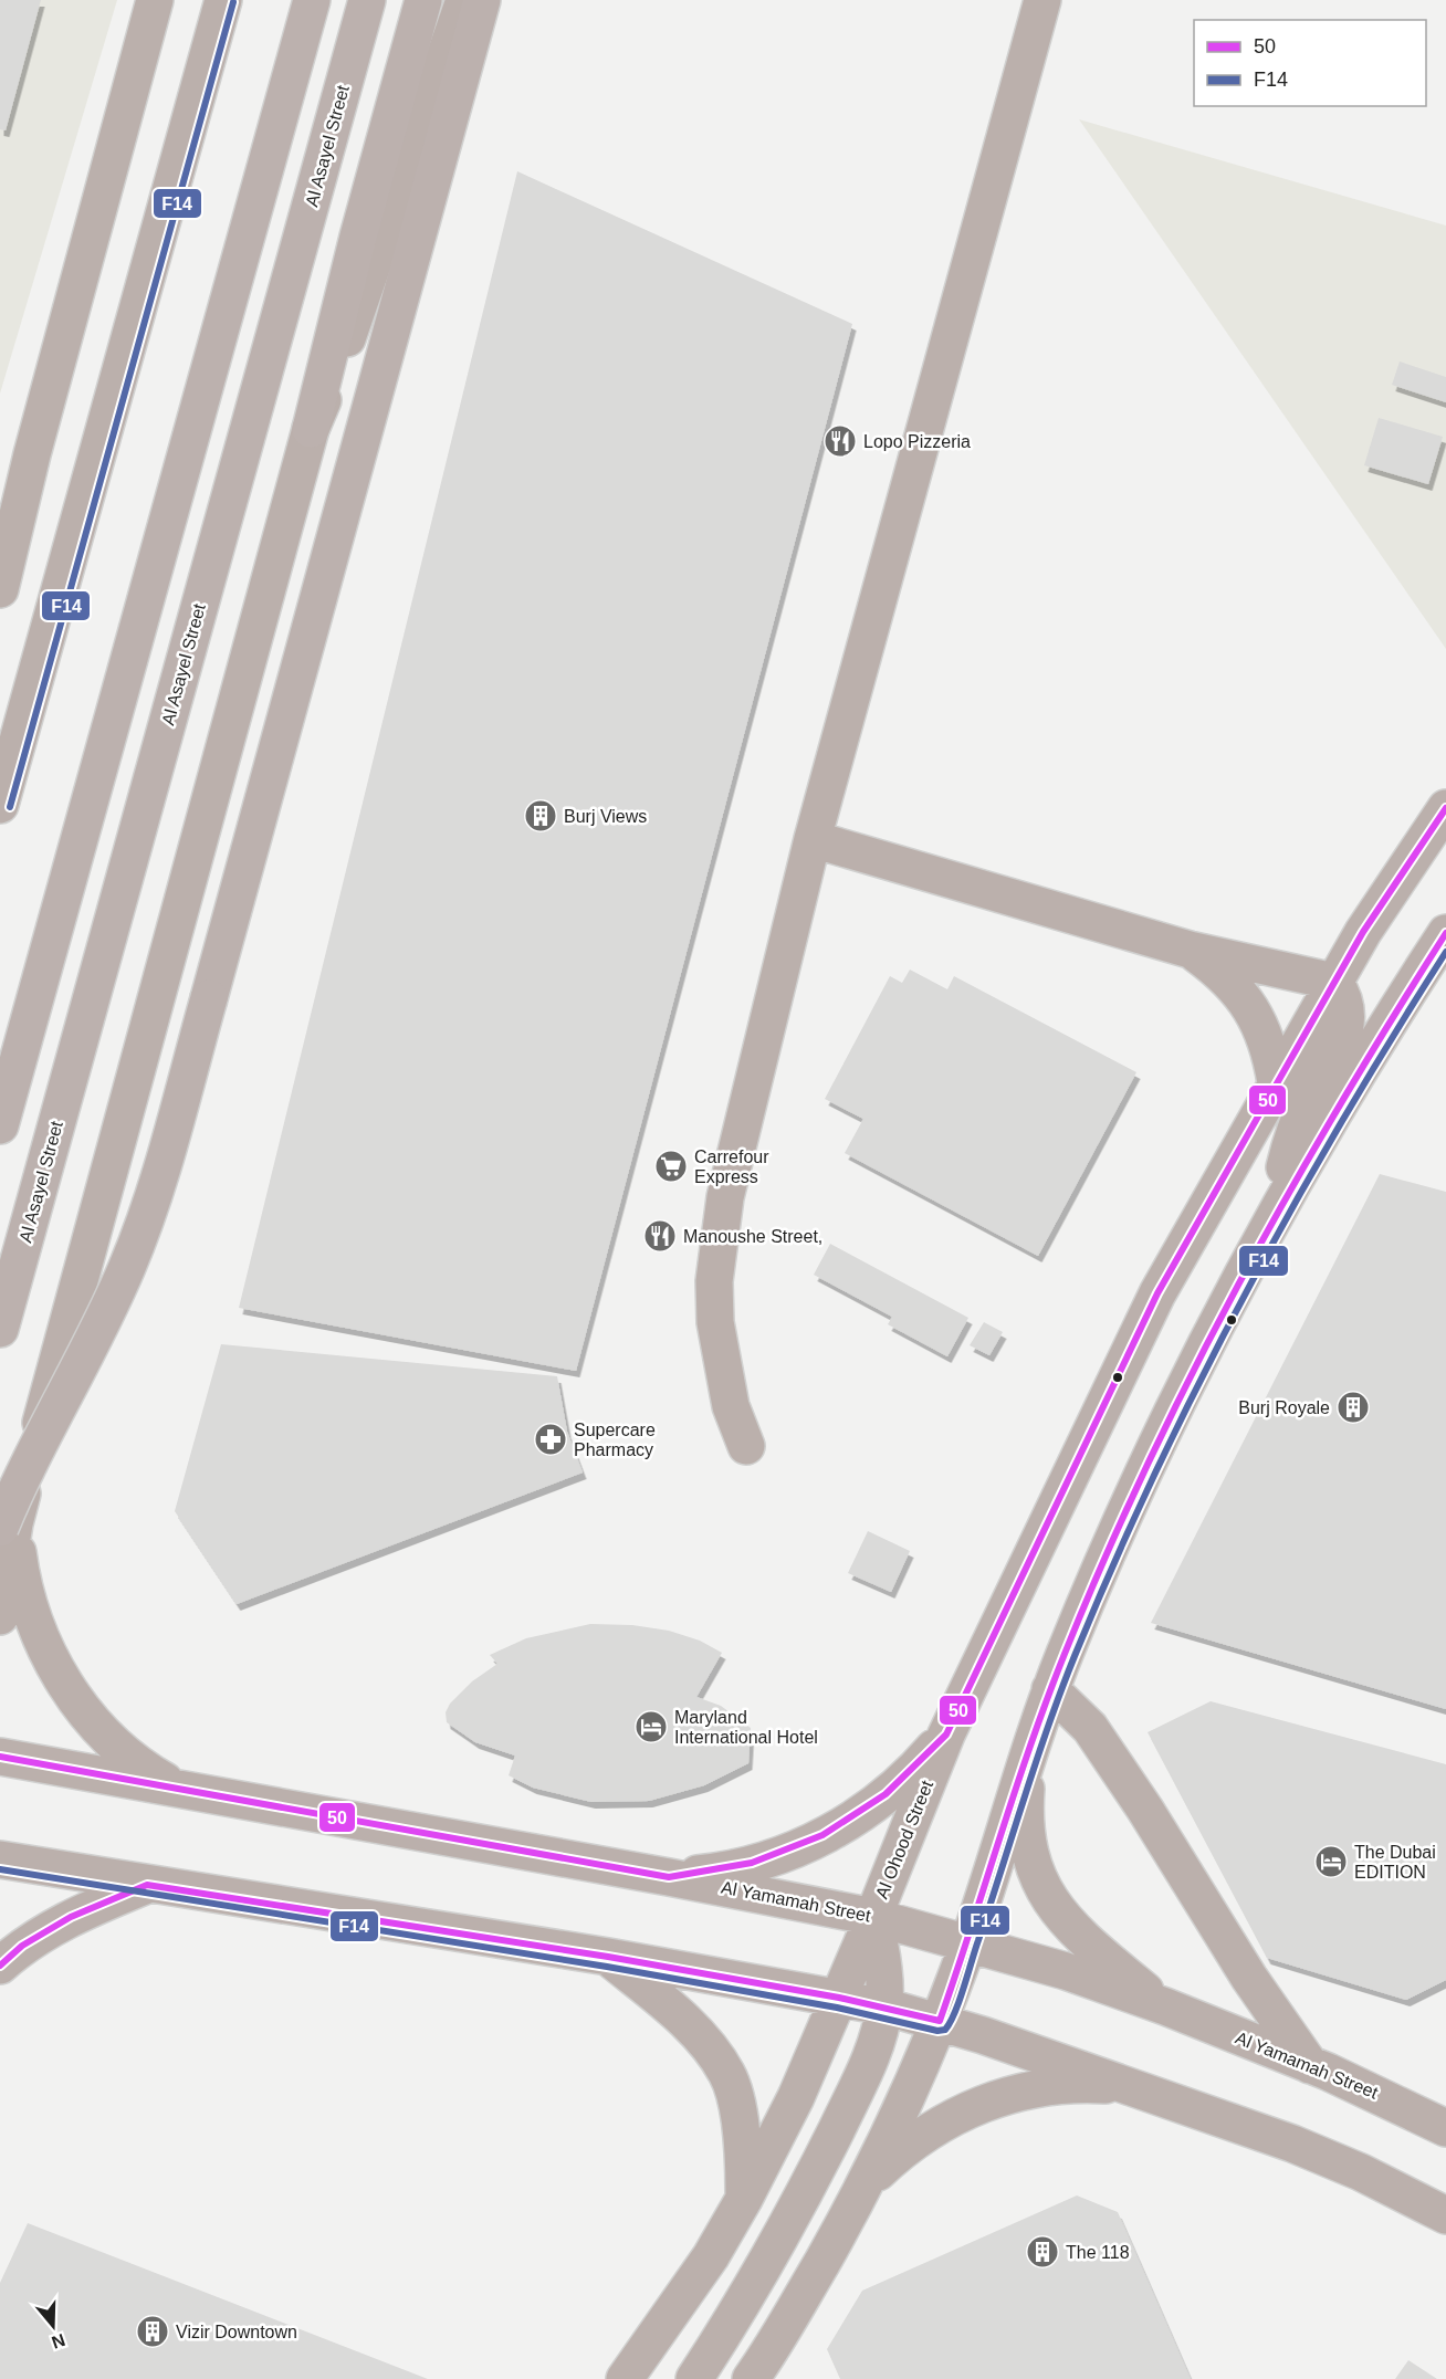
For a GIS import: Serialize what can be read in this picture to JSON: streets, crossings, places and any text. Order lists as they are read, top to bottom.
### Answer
{
  "streets": {
    "main road": ["Al Asayel Street"],
    "street": ["Al Ohood Street", "Al Yamamah Street"]
  },
  "crossings": [
    ["Al Ohood Street", "Al Yamamah Street"]
  ],
  "places": {
    "restaurant": ["Lopo Pizzeria", "Manoushe Street,"],
    "building": [
      "Burj Views",
      "Burj Royale",
      "The 118",
      "Vizir Downtown"
    ],
    "supermarket": ["Carrefour Express"],
    "pharmacy": ["Supercare Pharmacy"],
    "hotel": ["Maryland International Hotel", "The Dubai EDITION"]
  },
  "lines": ["transit line F14", "transit line 50"],
  "legend": ["50", "F14"],
  "north": "bottom"
}
